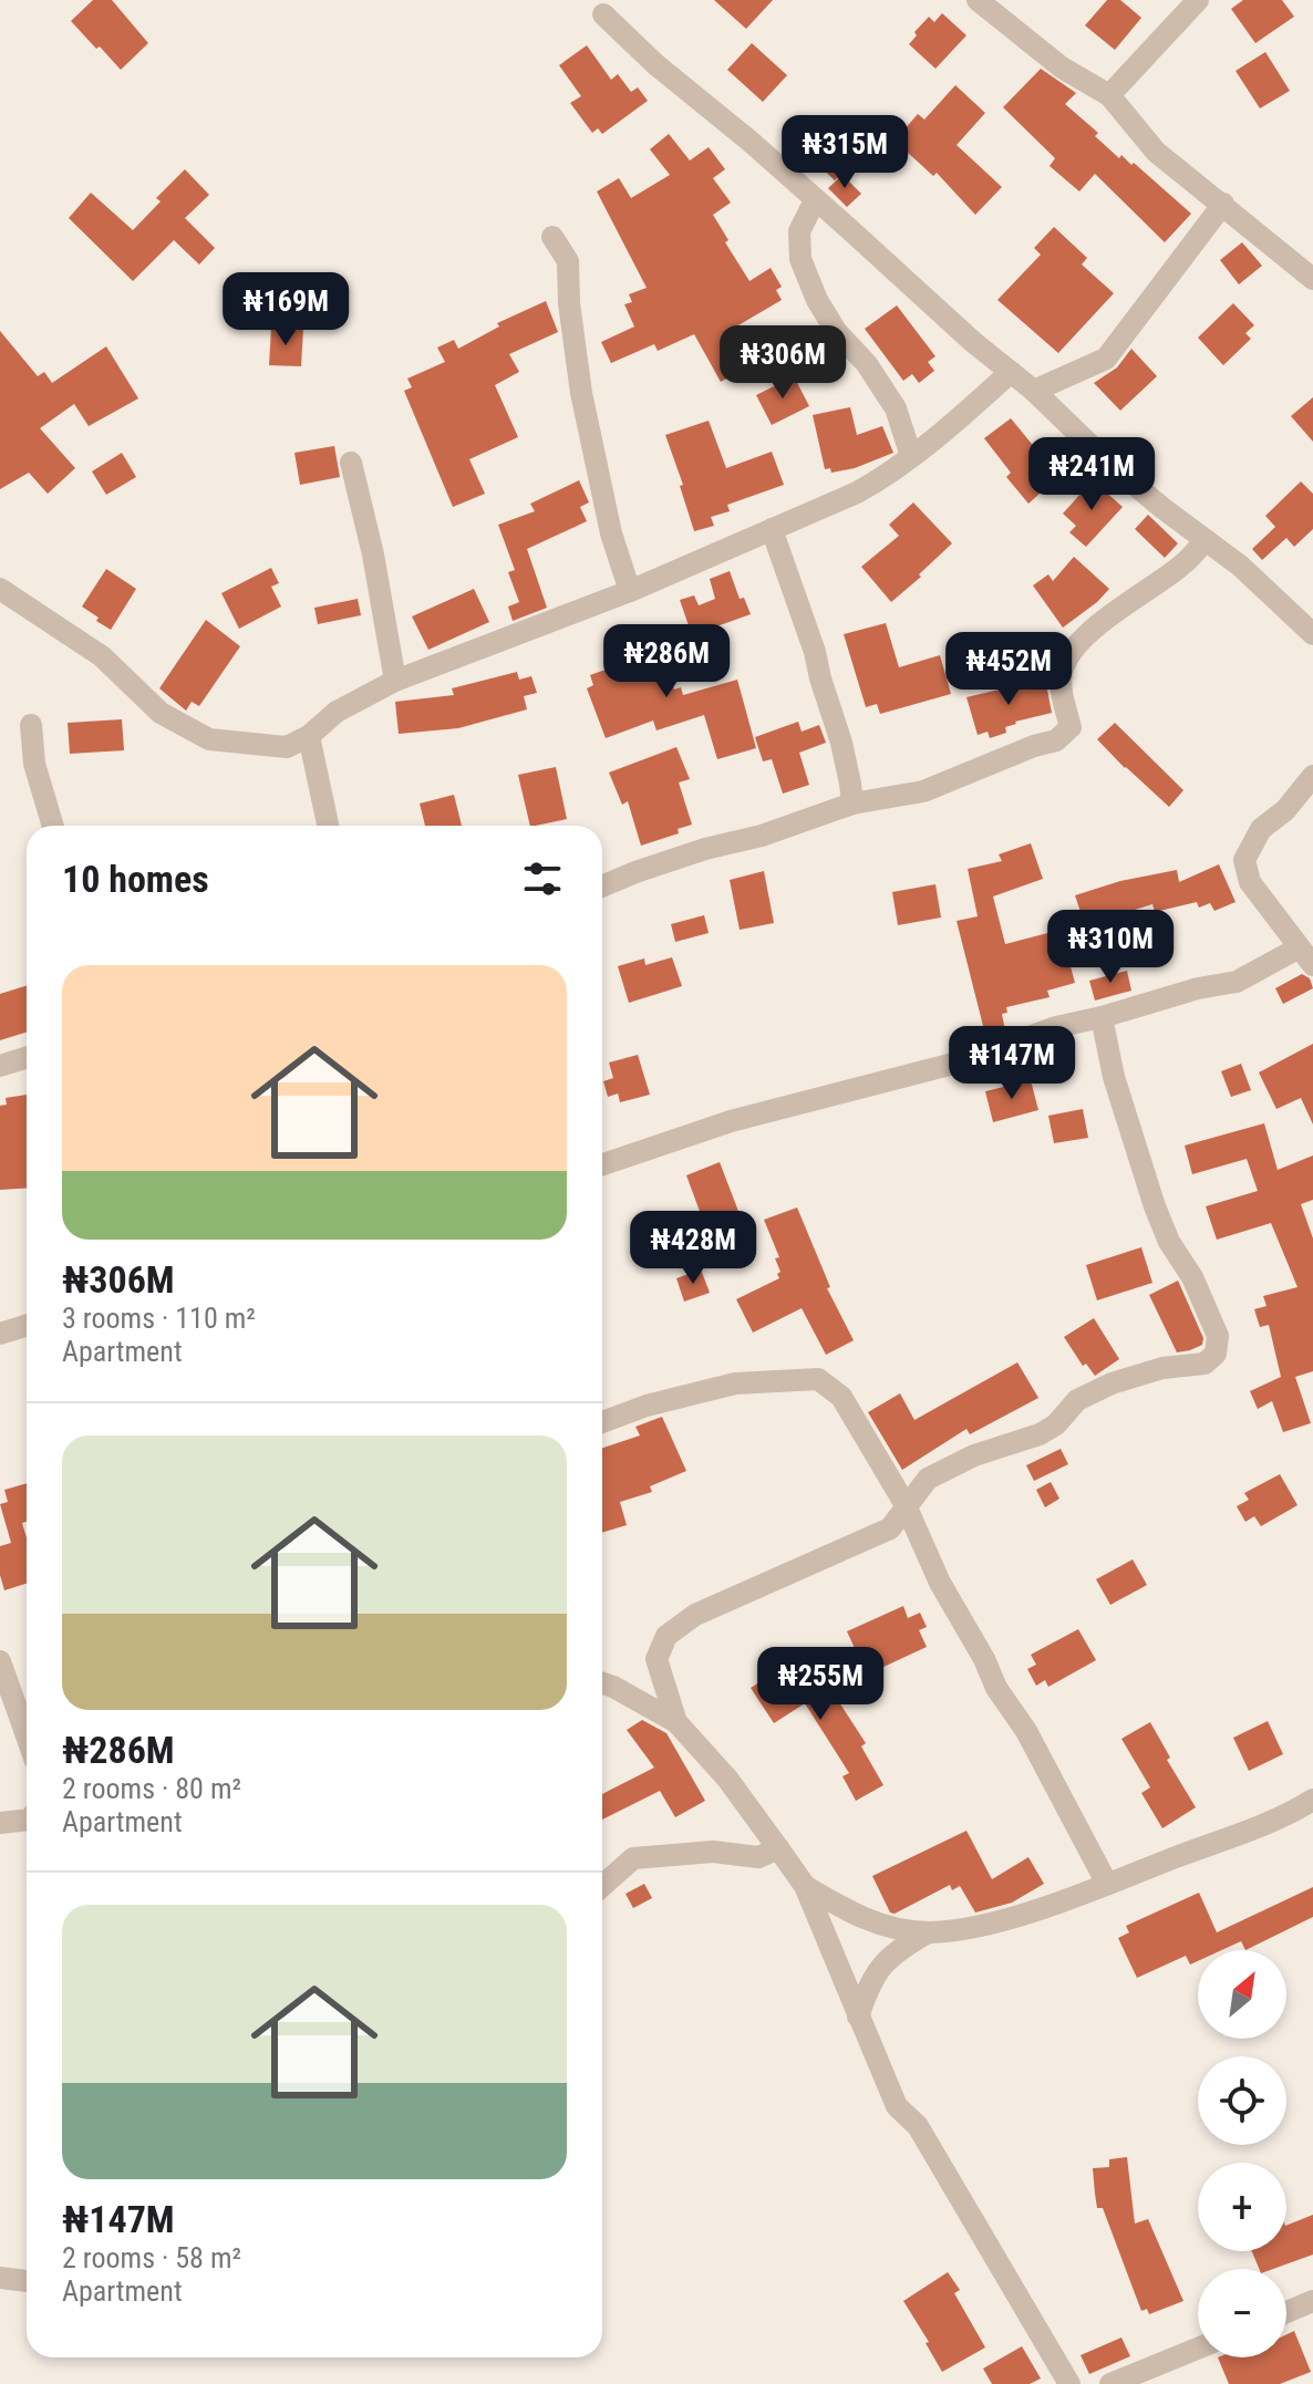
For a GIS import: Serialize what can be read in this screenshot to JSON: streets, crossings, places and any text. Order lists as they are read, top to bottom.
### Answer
{
  "north": "top right",
  "page": {
    "price": [
      "₦315M",
      "₦169M",
      "₦306M",
      "₦241M",
      "₦286M",
      "₦452M",
      "₦310M",
      "₦147M",
      "₦428M",
      "₦255M"
    ],
    "heading": "10 homes",
    "list": [
      {
        "name": "₦306M",
        "note": "3 rooms · 110 m² · Apartment"
      },
      {
        "name": "₦286M",
        "note": "2 rooms · 80 m² · Apartment"
      },
      {
        "name": "₦147M",
        "note": "2 rooms · 58 m² · Apartment"
      }
    ],
    "map_buttons": ["+", "−"]
  }
}
